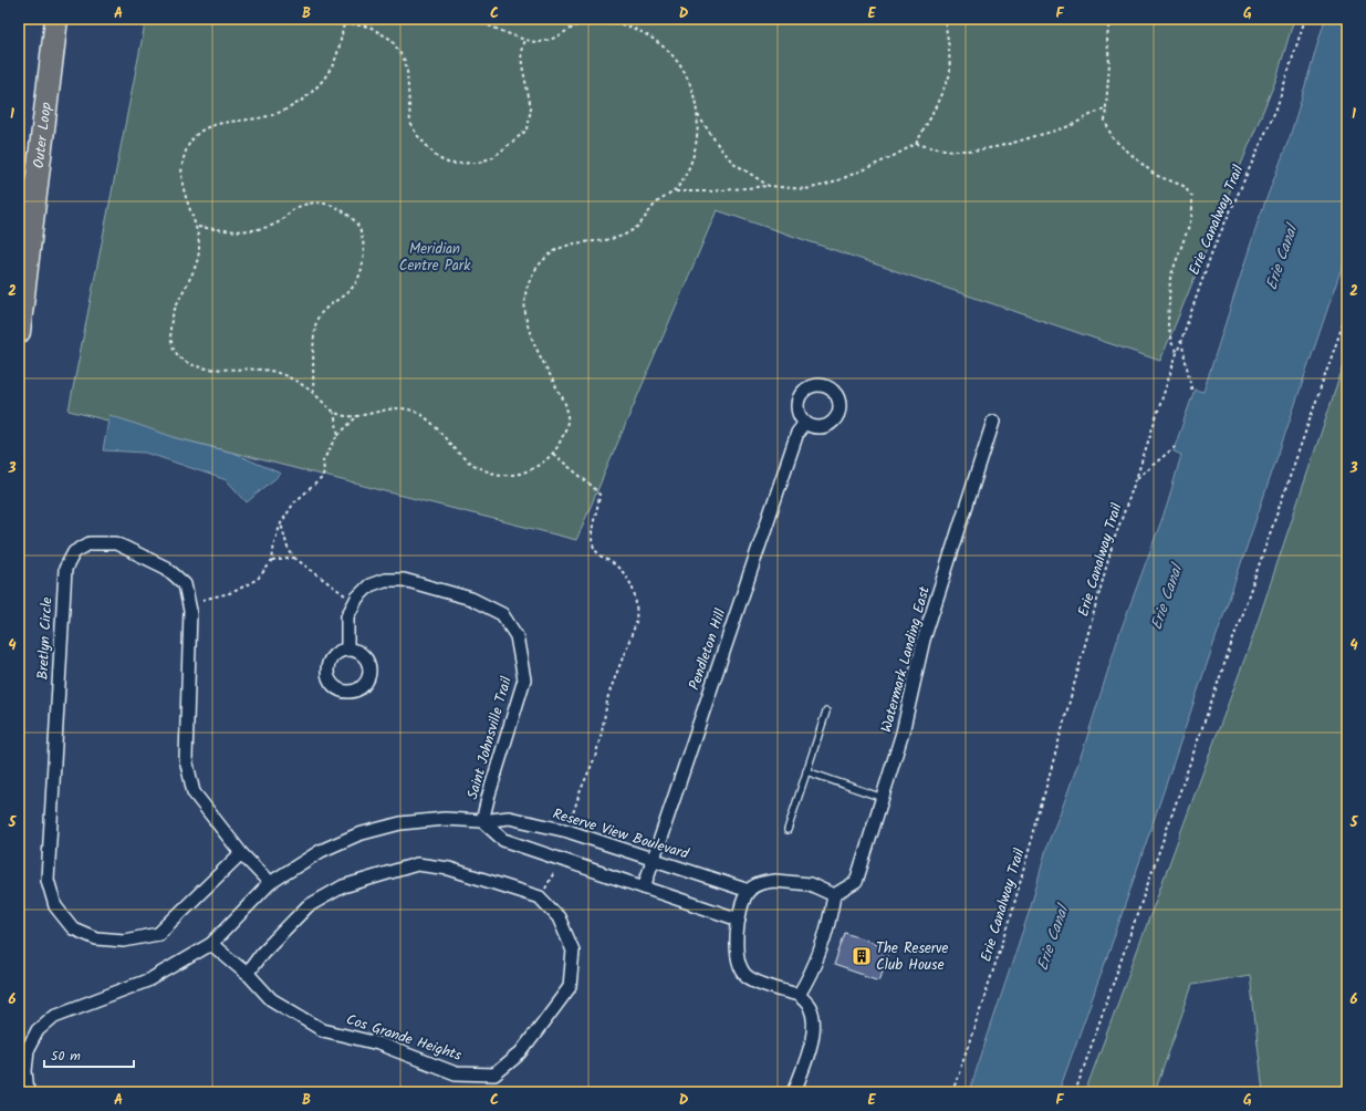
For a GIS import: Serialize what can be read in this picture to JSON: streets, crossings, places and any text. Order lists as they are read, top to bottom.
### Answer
{
  "streets": {
    "highway": ["Outer Loop"],
    "street": [
      "Bretlyn Circle",
      "Pendleton Hill",
      "Watermark Landing East",
      "Saint Johnsville Trail",
      "Reserve View Boulevard",
      "Cos Grande Heights"
    ],
    "path": ["Erie Canalway Trail"]
  },
  "crossings": [
    ["Bretlyn Circle", "Reserve View Boulevard"],
    ["Pendleton Hill", "Reserve View Boulevard"],
    ["Watermark Landing East", "Reserve View Boulevard"],
    ["Saint Johnsville Trail", "Reserve View Boulevard"],
    ["Reserve View Boulevard", "Cos Grande Heights"]
  ],
  "water": ["Erie Canal"],
  "parks": ["Meridian Centre Park"],
  "places": {
    "building": ["The Reserve Club House"]
  },
  "scale_bar": "50 m",
  "grid": {
    "columns": [
      "A",
      "B",
      "C",
      "D",
      "E",
      "F",
      "G"
    ],
    "rows": [
      "1",
      "2",
      "3",
      "4",
      "5",
      "6"
    ]
  }
}
